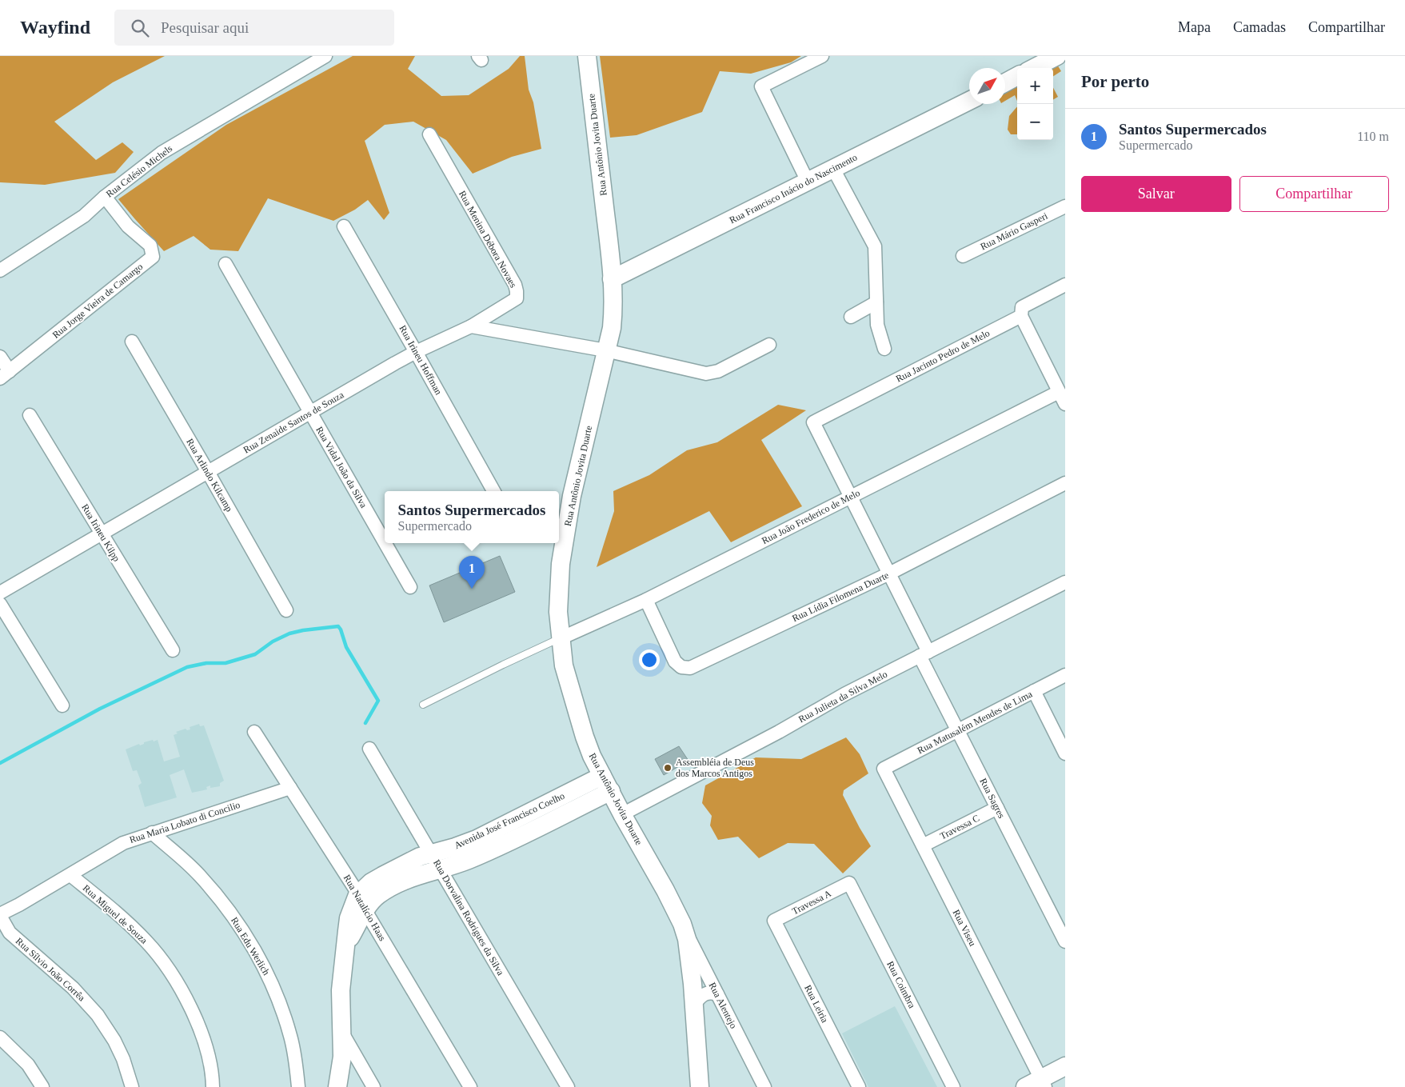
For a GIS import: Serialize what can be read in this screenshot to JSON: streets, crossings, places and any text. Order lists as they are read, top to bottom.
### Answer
{
  "streets": {
    "main road": ["Rua Antônio Jovita Duarte", "Rua Francisco Inácio do Nascimento", "Avenida José Francisco Coelho"],
    "street": [
      "Rua Celésio Michels",
      "Rua Mário Gasperi",
      "Rua Menina Débora Novaes",
      "Rua Jorge Vieira de Camargo",
      "Rua Jacinto Pedro de Melo",
      "Rua Irineu Hoffman",
      "Rua Zenaide Santos de Souza",
      "Rua Vidal João da Silva",
      "Rua Arlindo Kilcamp",
      "Rua João Frederico de Melo",
      "Rua Irineu Kilpp",
      "Rua Lídia Filomena Duarte",
      "Rua Julieta da Silva Melo",
      "Rua Matusalém Mendes de Lima",
      "Rua Sagres",
      "Rua Maria Lobato di Concilio",
      "Travessa C",
      "Travessa A",
      "Rua Natalício Haas",
      "Rua Miguel de Souza",
      "Rua Dorvalina Rodrigues da Silva",
      "Rua Viseu",
      "Rua Edu Werlich",
      "Rua Sílvio João Corrêa",
      "Rua Coimbra",
      "Rua Leiria",
      "Rua Alentejo"
    ]
  },
  "crossings": [
    ["Rua Antônio Jovita Duarte", "Rua Francisco Inácio do Nascimento"],
    ["Rua Antônio Jovita Duarte", "Rua João Frederico de Melo"],
    ["Rua Antônio Jovita Duarte", "Rua Julieta da Silva Melo"],
    ["Rua Antônio Jovita Duarte", "Avenida José Francisco Coelho"],
    ["Rua Antônio Jovita Duarte", "Rua Alentejo"],
    ["Rua Celésio Michels", "Rua Jorge Vieira de Camargo"],
    ["Rua Menina Débora Novaes", "Rua Zenaide Santos de Souza"],
    ["Rua Jacinto Pedro de Melo", "Rua Sagres"],
    ["Rua Irineu Hoffman", "Rua Zenaide Santos de Souza"],
    ["Rua Zenaide Santos de Souza", "Rua Vidal João da Silva"],
    ["Rua Zenaide Santos de Souza", "Rua Arlindo Kilcamp"],
    ["Rua Zenaide Santos de Souza", "Rua Irineu Kilpp"],
    ["Rua João Frederico de Melo", "Rua Lídia Filomena Duarte"],
    ["Rua João Frederico de Melo", "Rua Sagres"],
    ["Rua Lídia Filomena Duarte", "Rua Sagres"],
    ["Rua Julieta da Silva Melo", "Rua Sagres"],
    ["Rua Matusalém Mendes de Lima", "Rua Sagres"],
    ["Rua Matusalém Mendes de Lima", "Rua Viseu"],
    ["Rua Sagres", "Travessa C"],
    ["Avenida José Francisco Coelho", "Rua Natalício Haas"],
    ["Avenida José Francisco Coelho", "Rua Dorvalina Rodrigues da Silva"],
    ["Rua Maria Lobato di Concilio", "Rua Natalício Haas"],
    ["Rua Maria Lobato di Concilio", "Rua Miguel de Souza"],
    ["Rua Maria Lobato di Concilio", "Rua Edu Werlich"],
    ["Rua Maria Lobato di Concilio", "Rua Sílvio João Corrêa"],
    ["Travessa C", "Rua Viseu"],
    ["Travessa A", "Rua Coimbra"],
    ["Travessa A", "Rua Leiria"]
  ],
  "places": ["Assembléia de Deus dos Marcos Antigos"],
  "north": "top right",
  "page": {
    "header": "Wayfind",
    "search": "Pesquisar aqui",
    "nav": ["Mapa", "Camadas", "Compartilhar"],
    "heading": "Por perto",
    "map_buttons": ["+", "−"],
    "list": [
      {
        "mark": "1",
        "name": "Santos Supermercados",
        "note": "Supermercado",
        "value": "110 m"
      }
    ],
    "buttons": ["Salvar", "Compartilhar"],
    "popup": ["Santos Supermercados", "Supermercado"],
    "pins": "1"
  }
}
